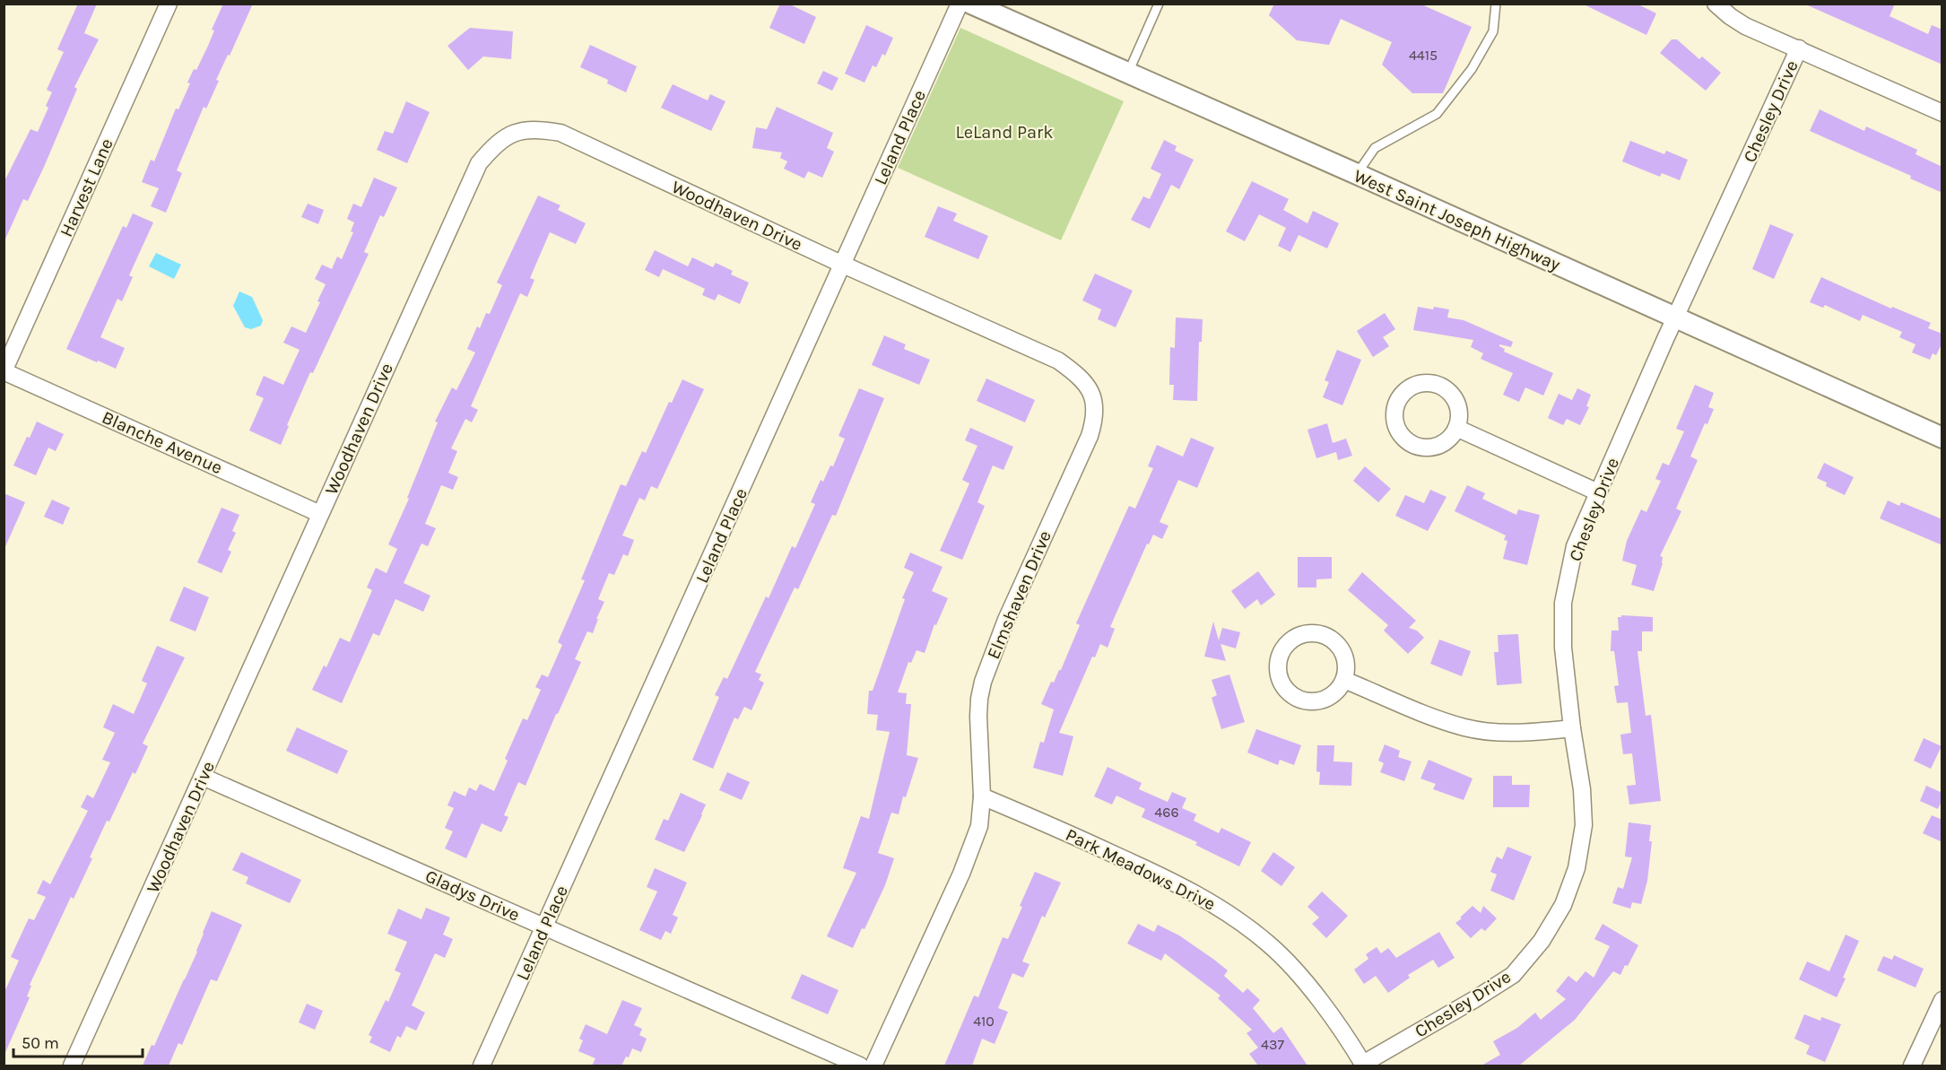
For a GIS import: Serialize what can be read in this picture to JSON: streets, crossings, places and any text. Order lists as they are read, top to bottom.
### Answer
{
  "streets": {
    "street": [
      "Chesley Drive",
      "Leland Place",
      "Harvest Lane",
      "Woodhaven Drive",
      "West Saint Joseph Highway",
      "Blanche Avenue",
      "Elmshaven Drive",
      "Park Meadows Drive",
      "Gladys Drive"
    ]
  },
  "crossings": [
    ["Chesley Drive", "West Saint Joseph Highway"],
    ["Chesley Drive", "Park Meadows Drive"],
    ["Leland Place", "Woodhaven Drive"],
    ["Leland Place", "Elmshaven Drive"],
    ["Leland Place", "Gladys Drive"],
    ["Harvest Lane", "Blanche Avenue"],
    ["Woodhaven Drive", "Blanche Avenue"],
    ["Woodhaven Drive", "Elmshaven Drive"],
    ["Woodhaven Drive", "Gladys Drive"],
    ["Elmshaven Drive", "Park Meadows Drive"]
  ],
  "parks": ["LeLand Park"],
  "house_numbers": [
    "4415",
    "466",
    "410",
    "437"
  ],
  "scale_bar": "50 m"
}
